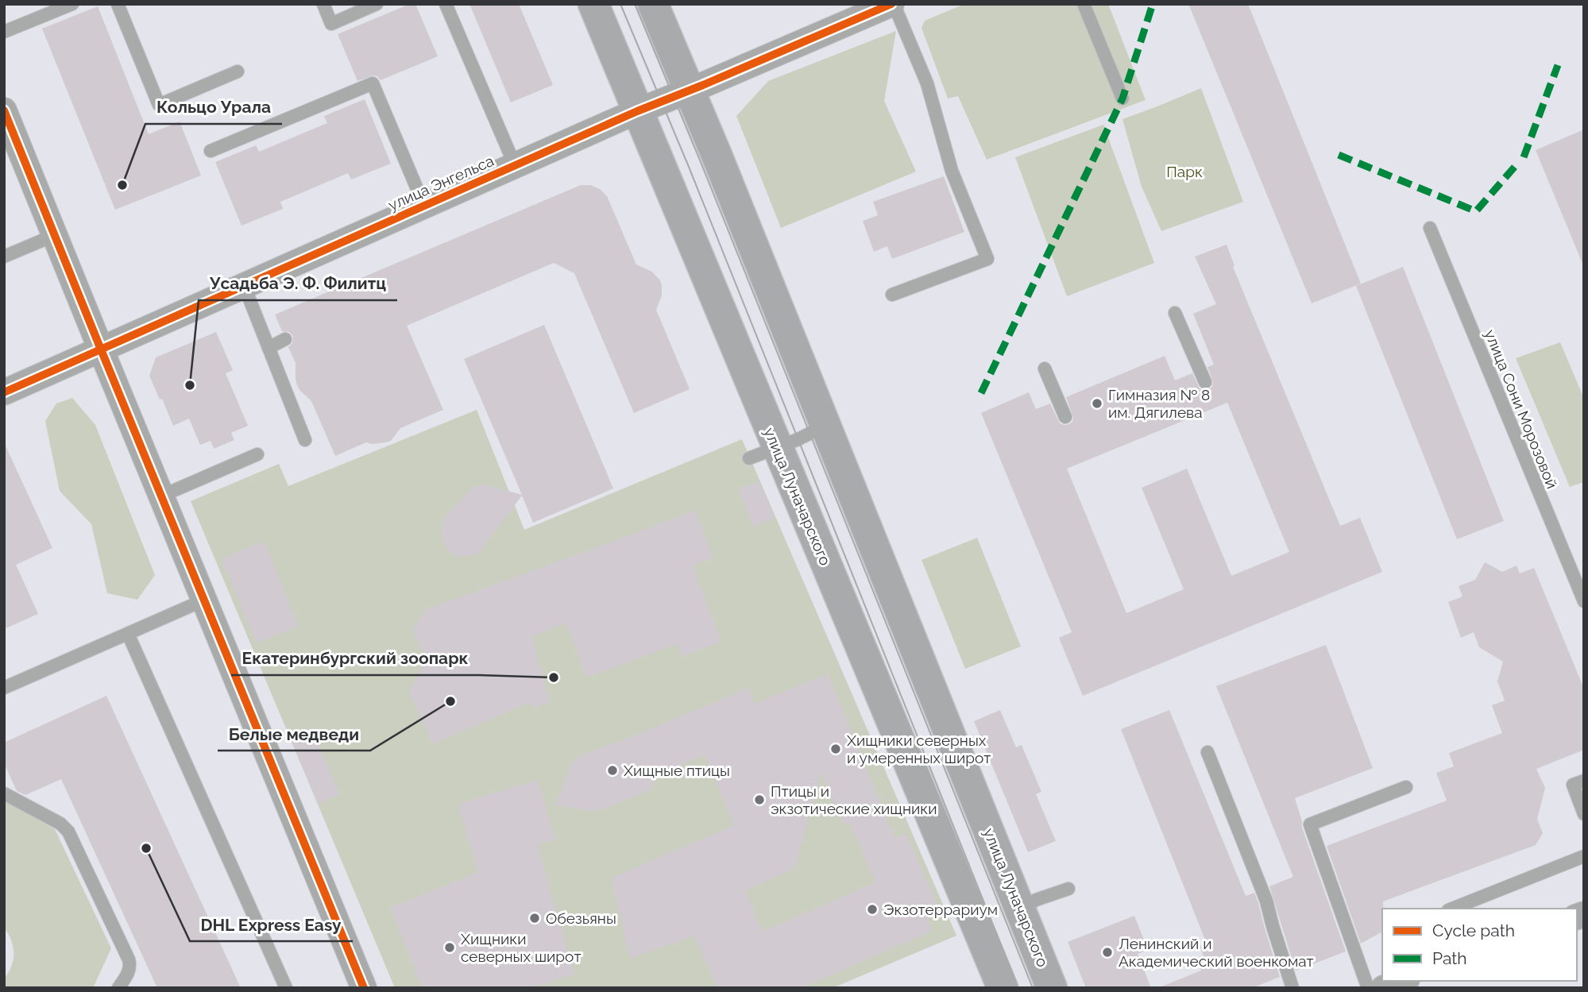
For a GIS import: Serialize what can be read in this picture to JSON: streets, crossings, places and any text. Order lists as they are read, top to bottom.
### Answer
{
  "streets": {
    "main road": ["улица Луначарского"],
    "street": ["улица Энгельса"],
    "lane": ["улица Сони Морозовой"]
  },
  "crossings": [
    ["улица Энгельса", "улица Луначарского"]
  ],
  "parks": ["Парк"],
  "places": [
    "Кольцо Урала",
    "Усадьба Э. Ф. Филитц",
    "Гимназия № 8 им. Дягилева",
    "Екатеринбургский зоопарк",
    "Белые медведи",
    "Хищники северных и умеренных широт",
    "Хищные птицы",
    "Птицы и экзотические хищники",
    "DHL Express Easy",
    "Экзотеррариум",
    "Обезьяны",
    "Хищники северных широт",
    "Ленинский и Академический военкомат"
  ],
  "legend": ["Cycle path", "Path"]
}
